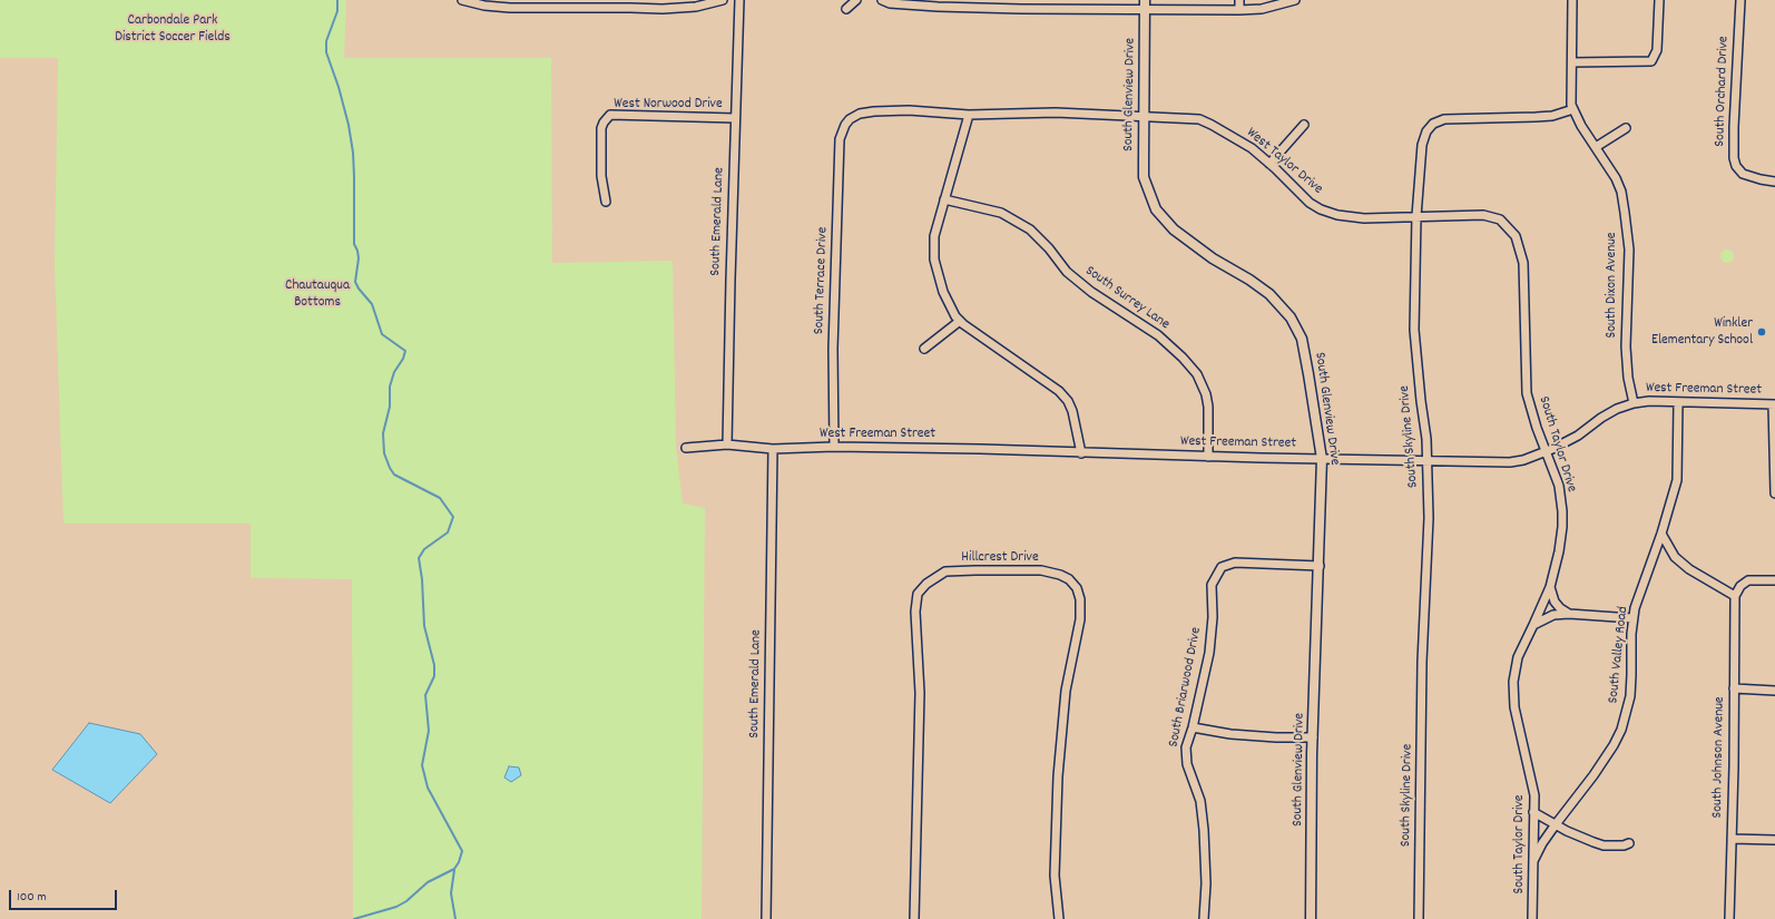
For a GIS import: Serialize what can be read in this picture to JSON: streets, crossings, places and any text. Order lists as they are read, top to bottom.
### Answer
{
  "streets": {
    "street": [
      "South Orchard Drive",
      "South Glenview Drive",
      "West Norwood Drive",
      "West Taylor Drive",
      "South Emerald Lane",
      "South Terrace Drive",
      "South Dixon Avenue",
      "South Surrey Lane",
      "West Freeman Street",
      "South Skyline Drive",
      "South Taylor Drive",
      "Hillcrest Drive",
      "South Valley Road",
      "South Briarwood Drive",
      "South Johnson Avenue"
    ]
  },
  "crossings": [
    ["South Glenview Drive", "West Taylor Drive"],
    ["South Glenview Drive", "West Freeman Street"],
    ["South Glenview Drive", "South Briarwood Drive"],
    ["West Norwood Drive", "South Emerald Lane"],
    ["West Taylor Drive", "South Terrace Drive"],
    ["West Taylor Drive", "South Skyline Drive"],
    ["West Taylor Drive", "South Taylor Drive"],
    ["South Emerald Lane", "West Freeman Street"],
    ["South Terrace Drive", "West Freeman Street"],
    ["South Dixon Avenue", "West Freeman Street"],
    ["South Dixon Avenue", "South Skyline Drive"],
    ["South Surrey Lane", "West Freeman Street"],
    ["West Freeman Street", "South Skyline Drive"],
    ["West Freeman Street", "South Taylor Drive"],
    ["West Freeman Street", "South Valley Road"],
    ["South Taylor Drive", "South Valley Road"]
  ],
  "parks": ["Carbondale Park District Soccer Fields", "Chautauqua Bottoms"],
  "places": ["Winkler Elementary School"],
  "scale_bar": "100 m"
}
